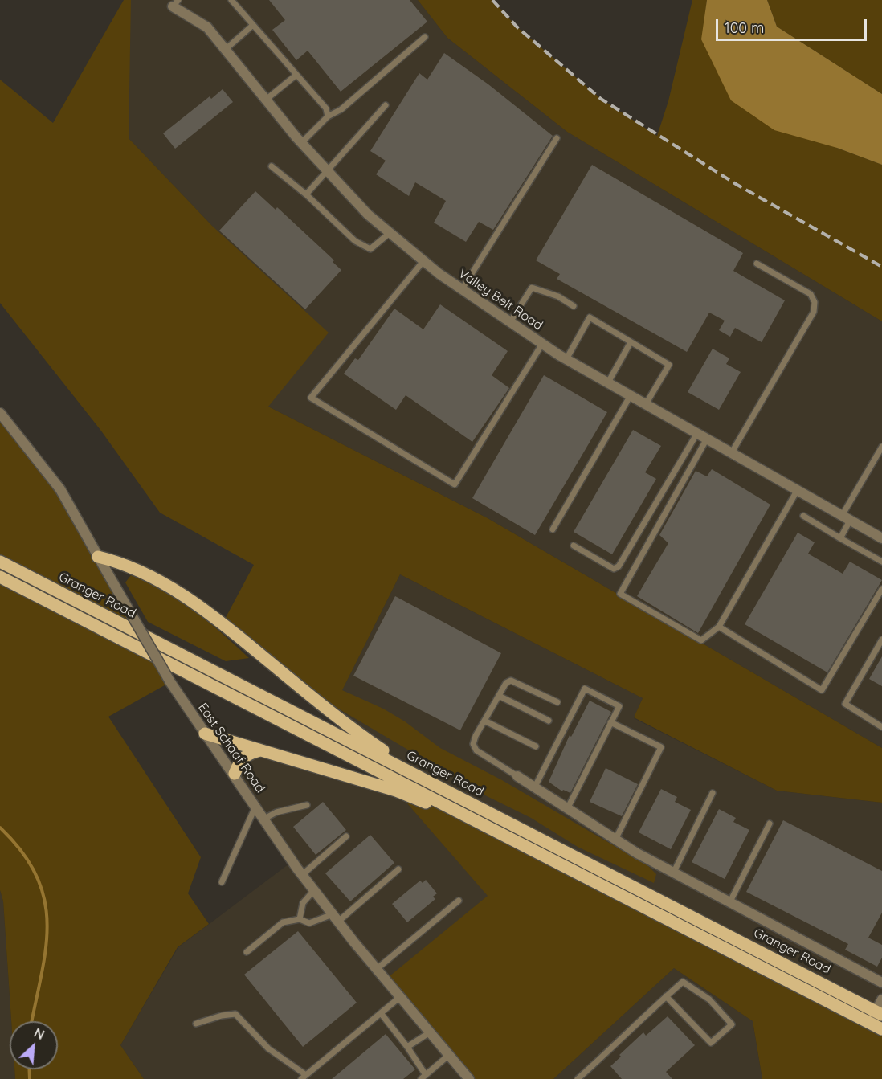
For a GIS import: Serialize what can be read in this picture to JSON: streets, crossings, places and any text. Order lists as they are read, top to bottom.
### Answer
{
  "streets": {
    "main road": ["Granger Road"],
    "street": ["Valley Belt Road", "East Schaaf Road"]
  },
  "scale_bar": "100 m",
  "north": "top right"
}
